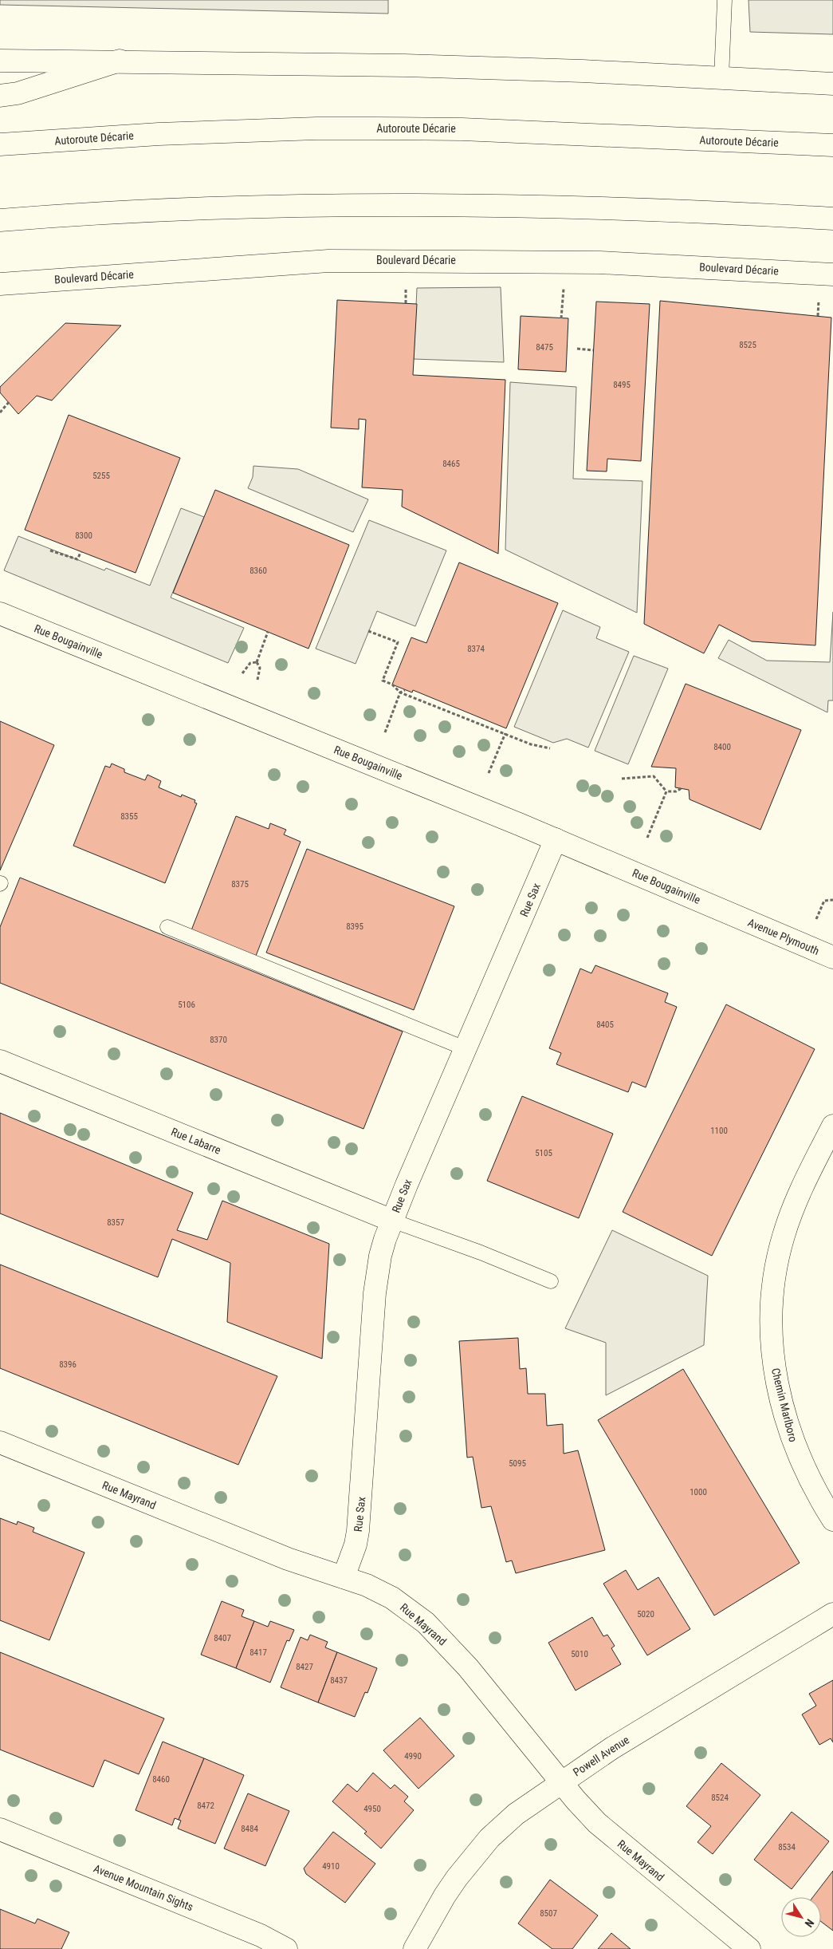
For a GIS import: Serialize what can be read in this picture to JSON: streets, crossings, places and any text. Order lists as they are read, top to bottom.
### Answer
{
  "streets": {
    "main road": [
      "Autoroute Décarie",
      "Boulevard Décarie",
      "Rue Bougainville",
      "Rue Sax",
      "Avenue Plymouth",
      "Rue Labarre",
      "Chemin Marlboro",
      "Rue Mayrand",
      "Powell Avenue",
      "Avenue Mountain Sights"
    ]
  },
  "crossings": [
    ["Rue Bougainville", "Rue Sax"],
    ["Rue Bougainville", "Avenue Plymouth"],
    ["Rue Sax", "Rue Labarre"],
    ["Rue Sax", "Rue Mayrand"],
    ["Rue Mayrand", "Powell Avenue"]
  ],
  "house_numbers": [
    "8525",
    "8475",
    "8495",
    "8465",
    "5255",
    "8300",
    "8360",
    "8374",
    "8400",
    "8355",
    "8375",
    "8395",
    "5106",
    "8405",
    "8370",
    "1100",
    "5105",
    "8357",
    "8396",
    "5095",
    "1000",
    "5020",
    "8407",
    "8417",
    "5010",
    "8427",
    "8437",
    "4990",
    "8460",
    "8524",
    "8472",
    "4950",
    "8484",
    "8534",
    "4910",
    "8507"
  ],
  "north": "bottom right"
}
